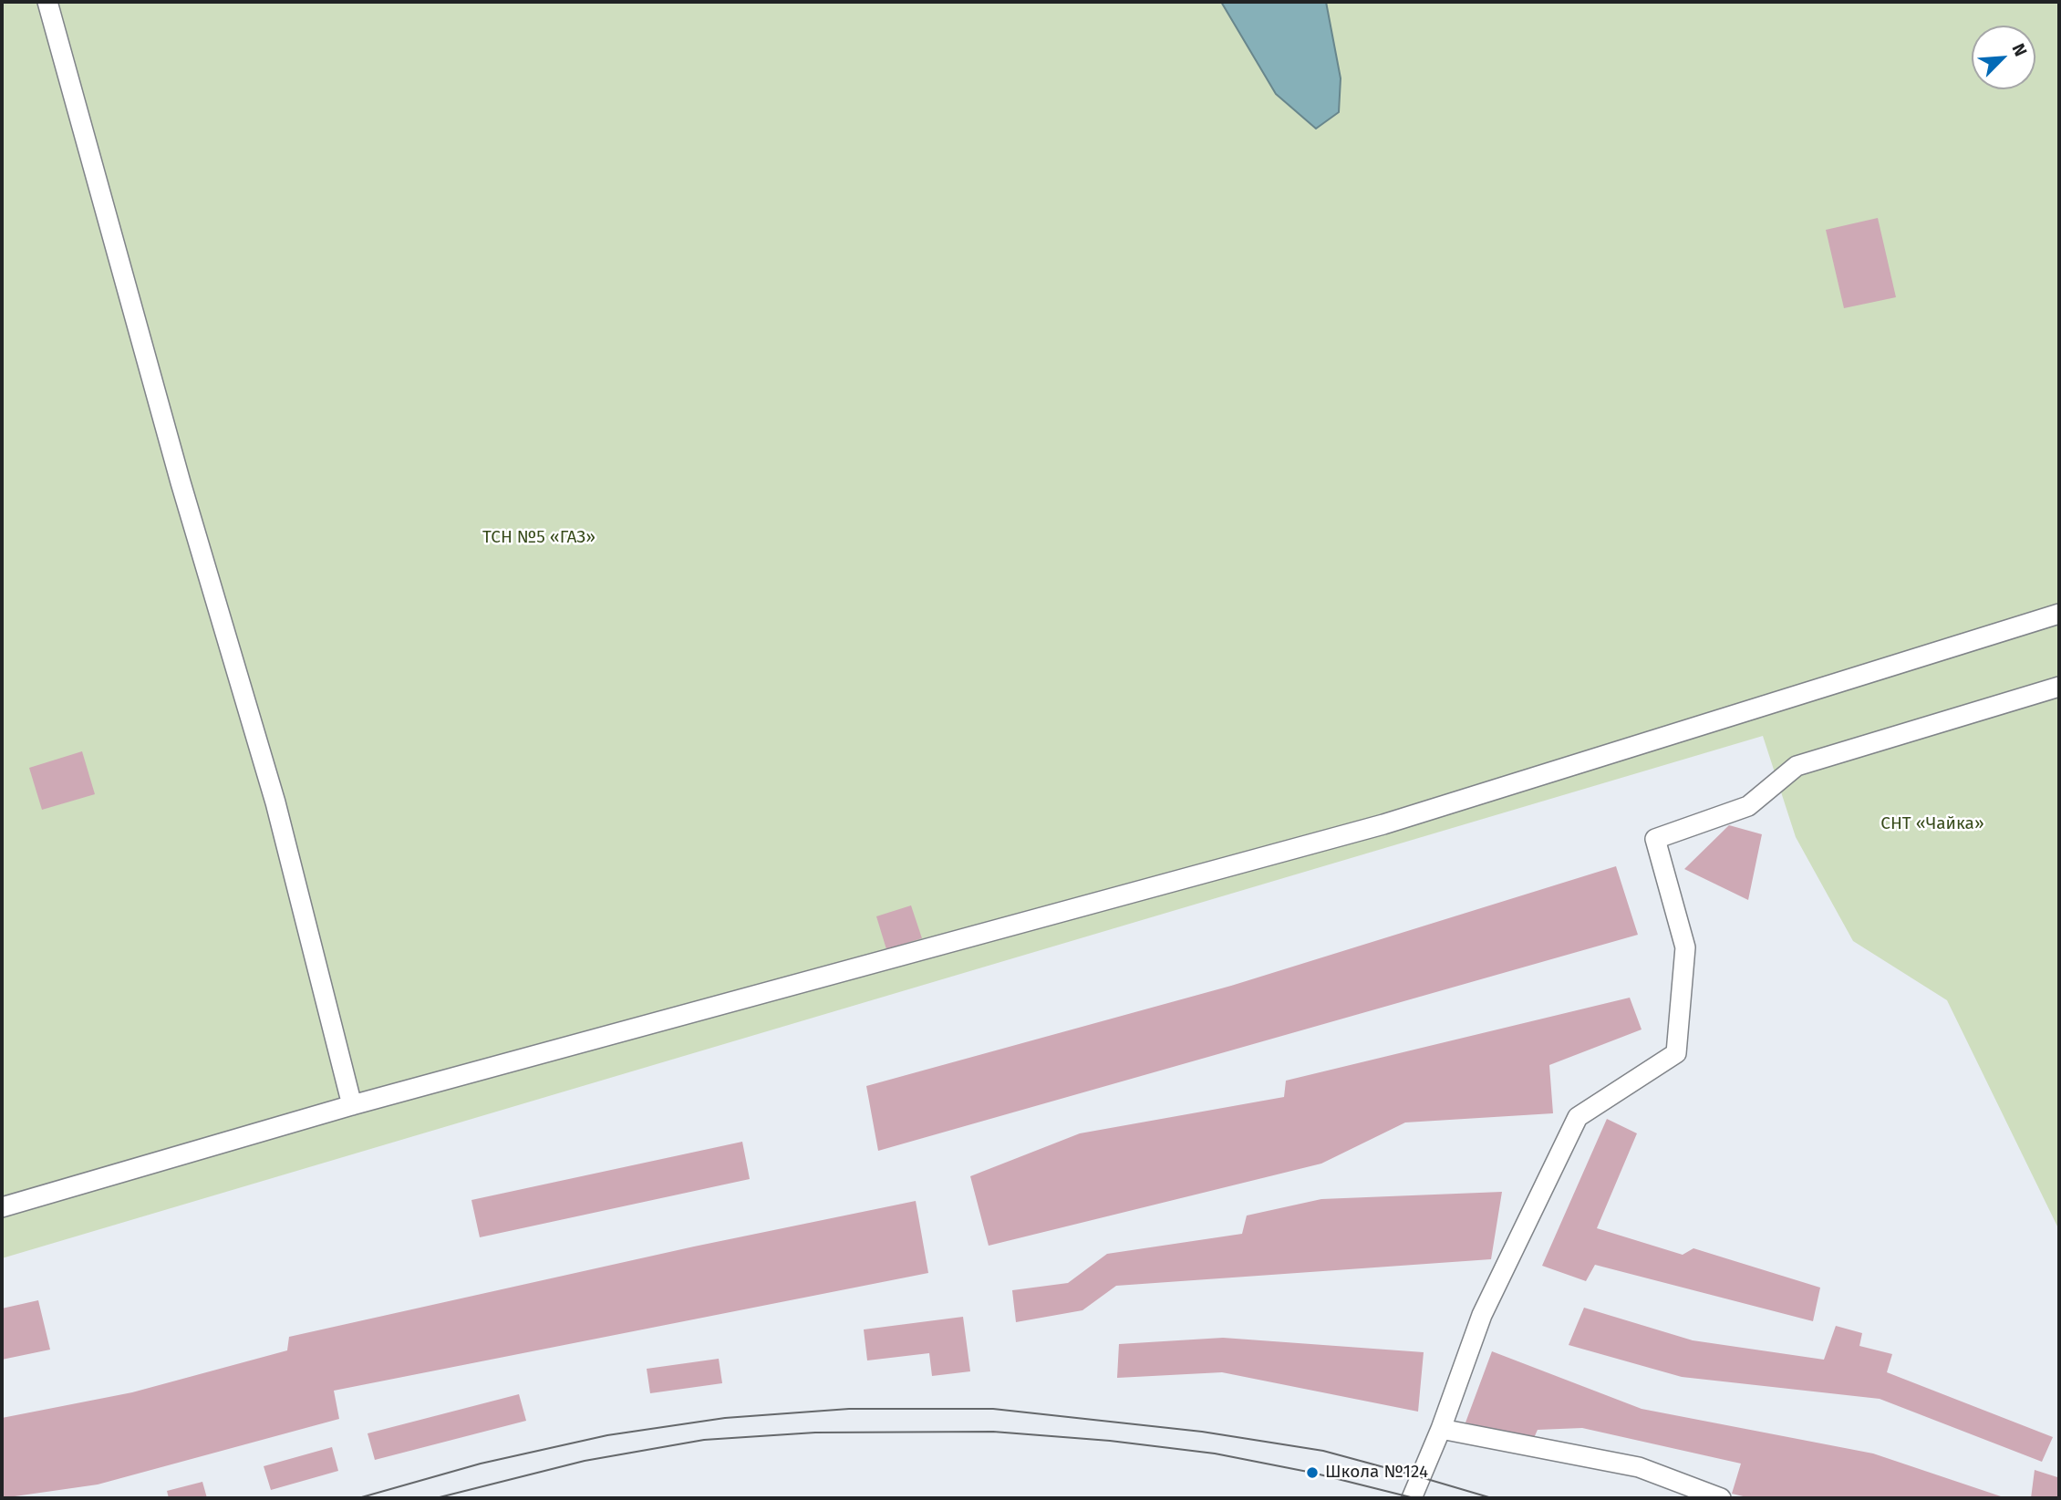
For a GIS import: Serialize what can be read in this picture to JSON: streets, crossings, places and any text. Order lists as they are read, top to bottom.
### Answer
{
  "parks": ["ТСН №5 «ГАЗ»", "СНТ «Чайка»"],
  "places": ["Школа №124"],
  "north": "top right"
}
